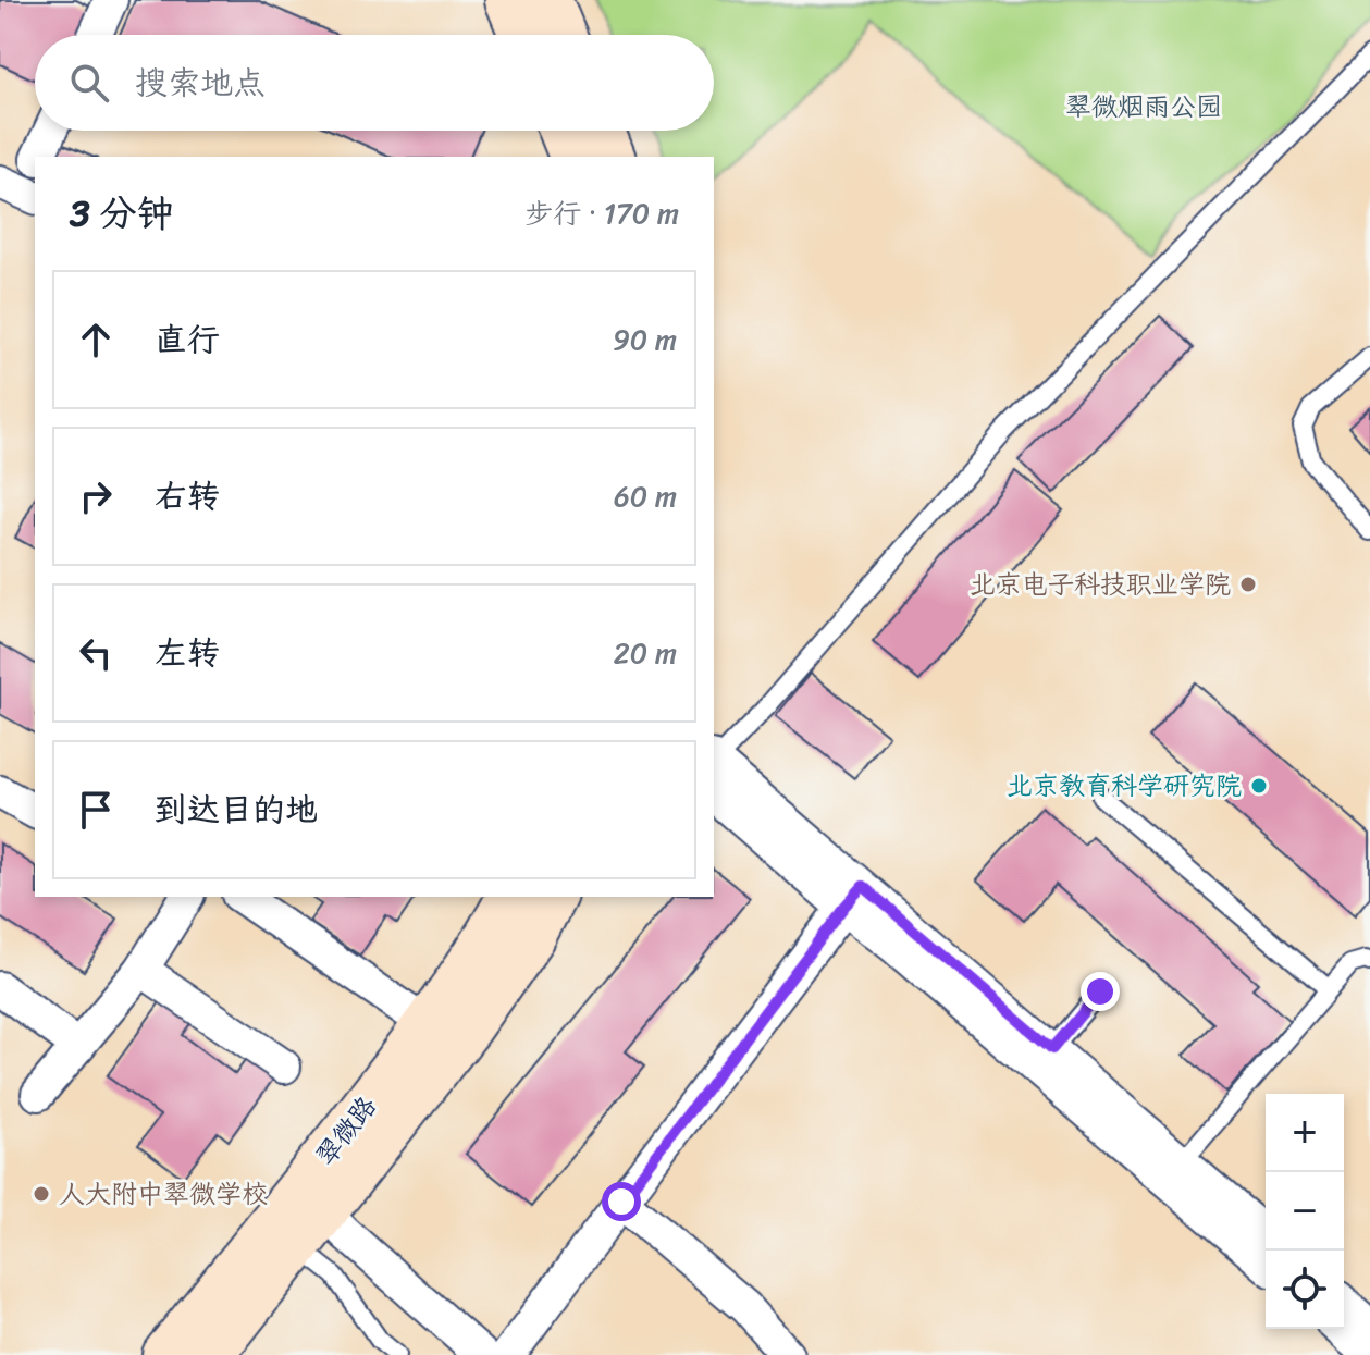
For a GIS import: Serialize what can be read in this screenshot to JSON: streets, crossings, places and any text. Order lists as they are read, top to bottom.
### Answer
{
  "streets": {
    "main road": ["翠微路"]
  },
  "parks": ["翠微烟雨公园"],
  "places": ["北京电子科技职业学院", "北京教育科学研究院", "人大附中翠微学校"],
  "page": {
    "search": "搜索地点",
    "heading": ["3 分钟", "步行 · 170 m"],
    "list": [
      ["直行", "90 m"],
      ["右转", "60 m"],
      ["左转", "20 m"],
      "到达目的地"
    ],
    "map_buttons": ["+", "−"]
  }
}
